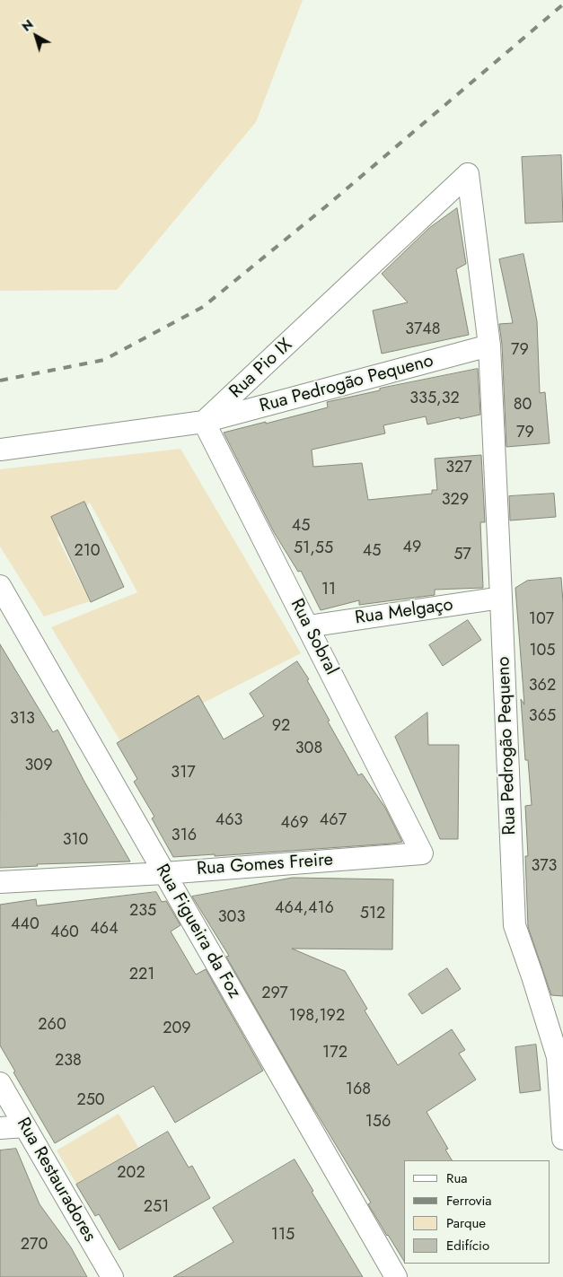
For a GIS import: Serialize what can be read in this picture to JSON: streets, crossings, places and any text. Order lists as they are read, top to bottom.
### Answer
{
  "streets": {
    "street": [
      "Rua Pio IX",
      "Rua Pedrogão Pequeno",
      "Rua Melgaço",
      "Rua Sobral",
      "Rua Gomes Freire",
      "Rua Figueira da Foz",
      "Rua Restauradores"
    ]
  },
  "crossings": [
    ["Rua Pio IX", "Rua Pedrogão Pequeno"],
    ["Rua Pio IX", "Rua Sobral"],
    ["Rua Pedrogão Pequeno", "Rua Melgaço"],
    ["Rua Pedrogão Pequeno", "Rua Sobral"],
    ["Rua Melgaço", "Rua Sobral"],
    ["Rua Sobral", "Rua Gomes Freire"],
    ["Rua Gomes Freire", "Rua Figueira da Foz"]
  ],
  "house_numbers": [
    "3748",
    "79",
    "335,32",
    "80",
    "79",
    "327",
    "329",
    "45",
    "49",
    "51,55",
    "210",
    "45",
    "57",
    "11",
    "107",
    "105",
    "362",
    "365",
    "313",
    "92",
    "308",
    "309",
    "317",
    "463",
    "467",
    "469",
    "316",
    "310",
    "373",
    "464,416",
    "235",
    "512",
    "303",
    "440",
    "464",
    "460",
    "221",
    "297",
    "198,192",
    "260",
    "209",
    "172",
    "238",
    "168",
    "250",
    "156",
    "202",
    "251",
    "115",
    "270"
  ],
  "legend": [
    "Rua",
    "Ferrovia",
    "Parque",
    "Edifício"
  ],
  "north": "top left"
}
